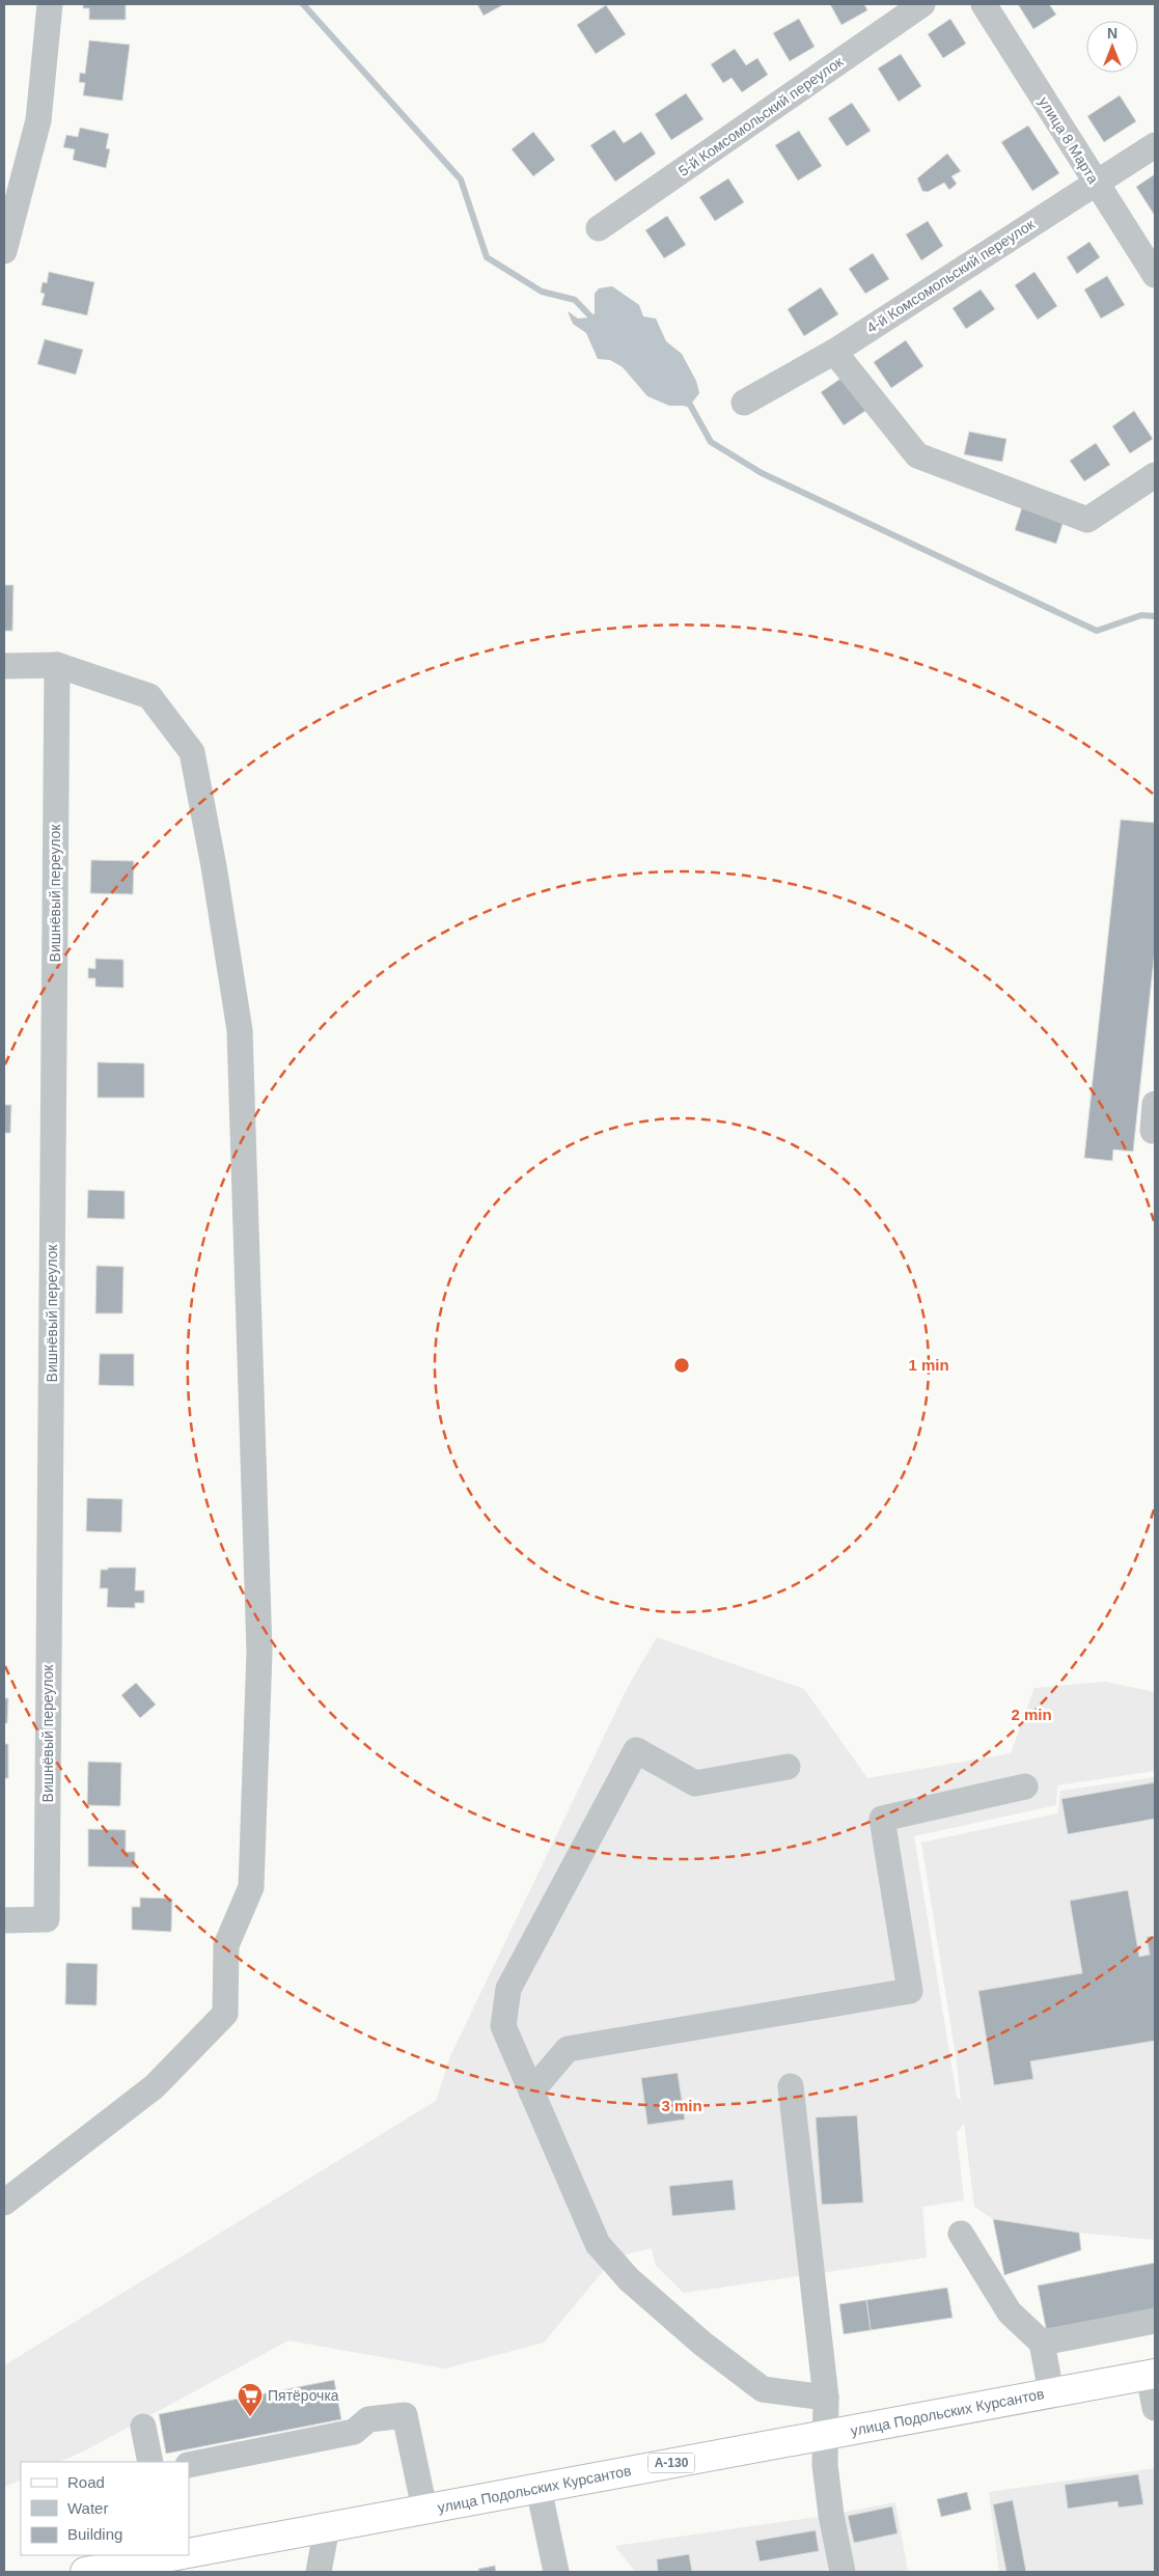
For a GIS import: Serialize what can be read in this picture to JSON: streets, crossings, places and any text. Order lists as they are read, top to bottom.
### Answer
{
  "streets": {
    "main road": ["улица Подольских Курсантов", "А-130"],
    "street": [
      "5-й Комсомольский переулок",
      "улица 8 Марта",
      "4-й Комсомольский переулок",
      "Вишнёвый переулок"
    ]
  },
  "crossings": [
    ["улица 8 Марта", "4-й Комсомольский переулок"]
  ],
  "places": {
    "supermarket": ["Пятёрочка"]
  },
  "legend": ["Road", "Water", "Building"],
  "north": "top",
  "rings": ["1 min", "2 min", "3 min"]
}
